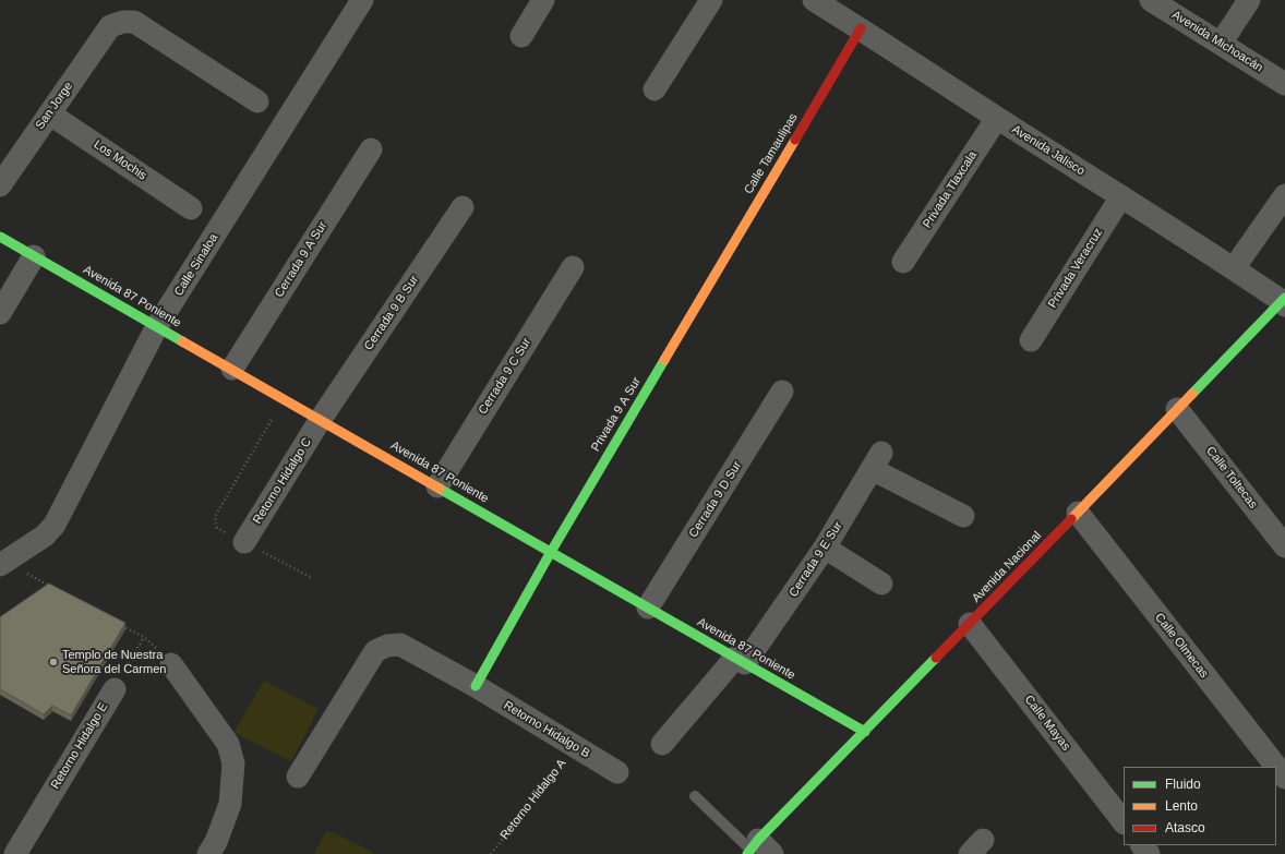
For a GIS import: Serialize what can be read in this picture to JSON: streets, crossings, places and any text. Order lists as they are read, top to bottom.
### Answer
{
  "streets": {
    "street": [
      "Avenida Michoacán",
      "San Jorge",
      "Avenida Jalisco",
      "Calle Tamaulipas",
      "Los Mochis",
      "Privada Tlaxcala",
      "Cerrada 9 A Sur",
      "Calle Sinaloa",
      "Privada Veracruz",
      "Avenida 87 Poniente",
      "Cerrada 9 B Sur",
      "Cerrada 9 C Sur",
      "Privada 9 A Sur",
      "Calle Toltecas",
      "Retorno Hidalgo C",
      "Cerrada 9 D Sur",
      "Cerrada 9 E Sur",
      "Avenida Nacional",
      "Calle Olmecas",
      "Calle Mayas",
      "Retorno Hidalgo B",
      "Retorno Hidalgo E"
    ],
    "path": ["Retorno Hidalgo A"]
  },
  "crossings": [
    ["San Jorge", "Los Mochis"],
    ["Avenida Jalisco", "Calle Tamaulipas"],
    ["Avenida Jalisco", "Privada Tlaxcala"],
    ["Avenida Jalisco", "Privada Veracruz"],
    ["Avenida Jalisco", "Avenida Nacional"],
    ["Calle Tamaulipas", "Privada 9 A Sur"],
    ["Cerrada 9 A Sur", "Avenida 87 Poniente"],
    ["Calle Sinaloa", "Avenida 87 Poniente"],
    ["Avenida 87 Poniente", "Cerrada 9 B Sur"],
    ["Avenida 87 Poniente", "Cerrada 9 C Sur"],
    ["Avenida 87 Poniente", "Privada 9 A Sur"],
    ["Avenida 87 Poniente", "Retorno Hidalgo C"],
    ["Avenida 87 Poniente", "Cerrada 9 D Sur"],
    ["Avenida 87 Poniente", "Cerrada 9 E Sur"],
    ["Avenida 87 Poniente", "Avenida Nacional"],
    ["Cerrada 9 B Sur", "Retorno Hidalgo C"],
    ["Calle Toltecas", "Avenida Nacional"],
    ["Avenida Nacional", "Calle Olmecas"],
    ["Avenida Nacional", "Calle Mayas"],
    ["Retorno Hidalgo B", "Retorno Hidalgo A"]
  ],
  "places": ["Templo de Nuestra Señora del Carmen"],
  "legend": ["Fluido", "Lento", "Atasco"]
}
